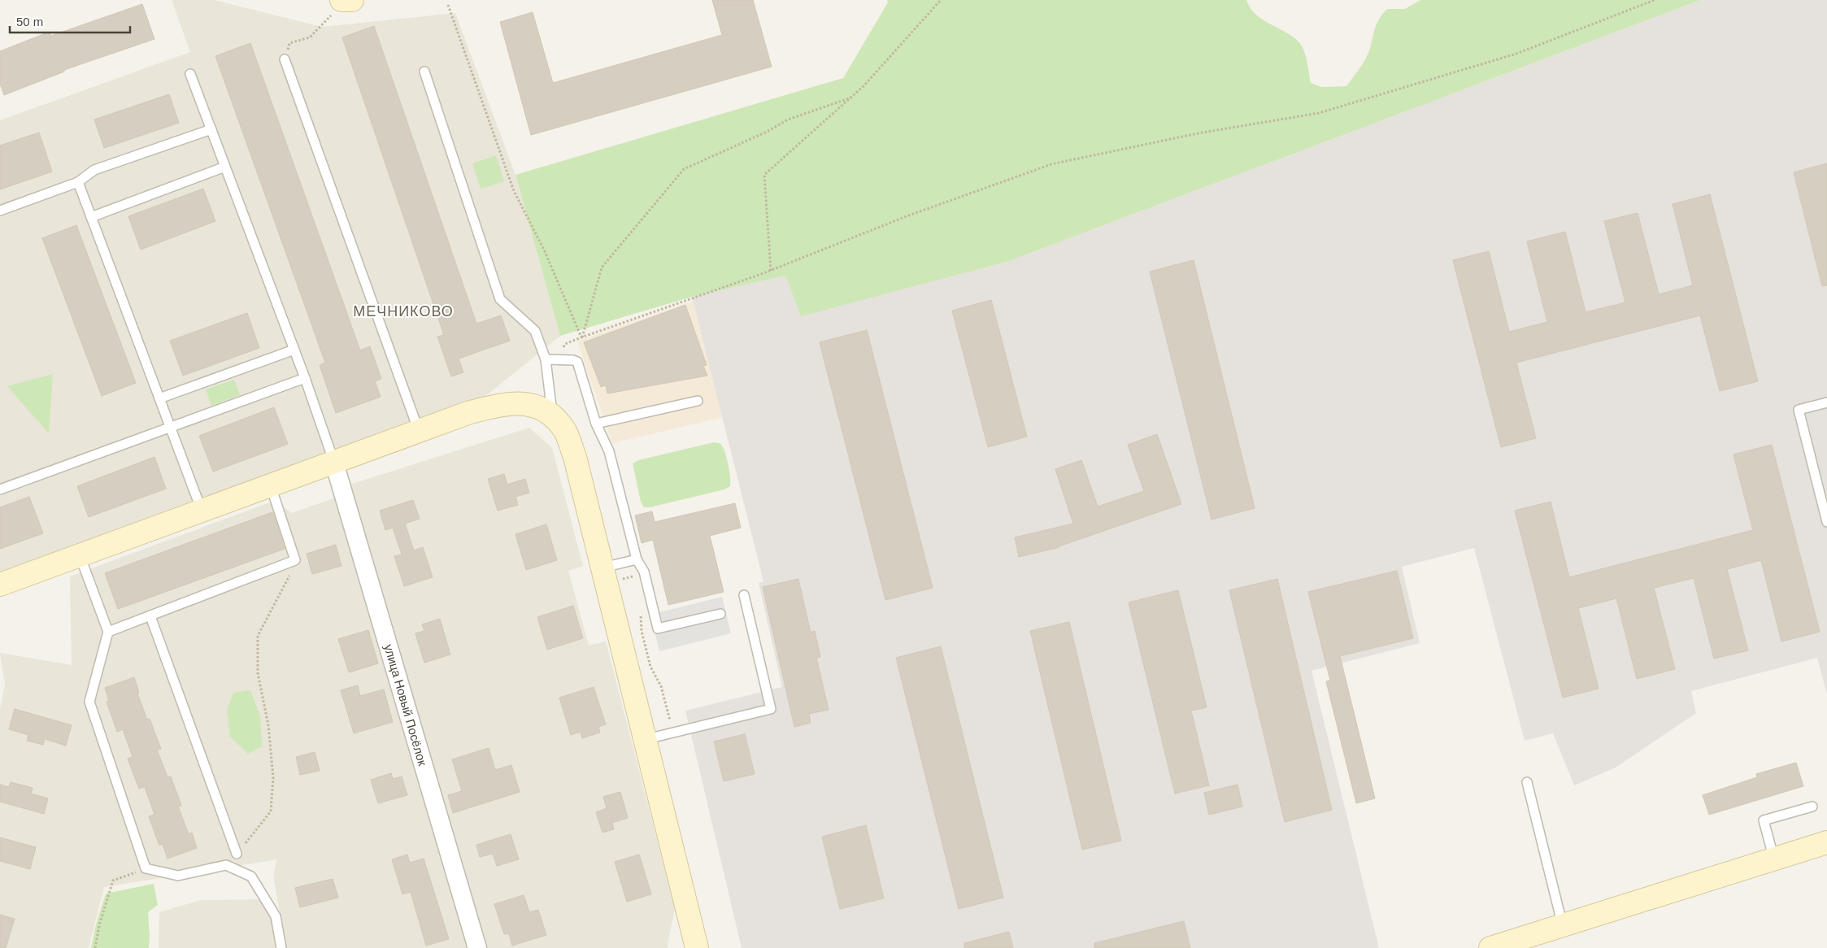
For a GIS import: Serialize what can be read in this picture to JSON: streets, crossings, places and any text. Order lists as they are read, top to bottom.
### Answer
{
  "streets": {
    "street": ["улица Новый Посёлок"]
  },
  "districts": ["МЕЧНИКОВО"],
  "scale_bar": "50 m"
}
